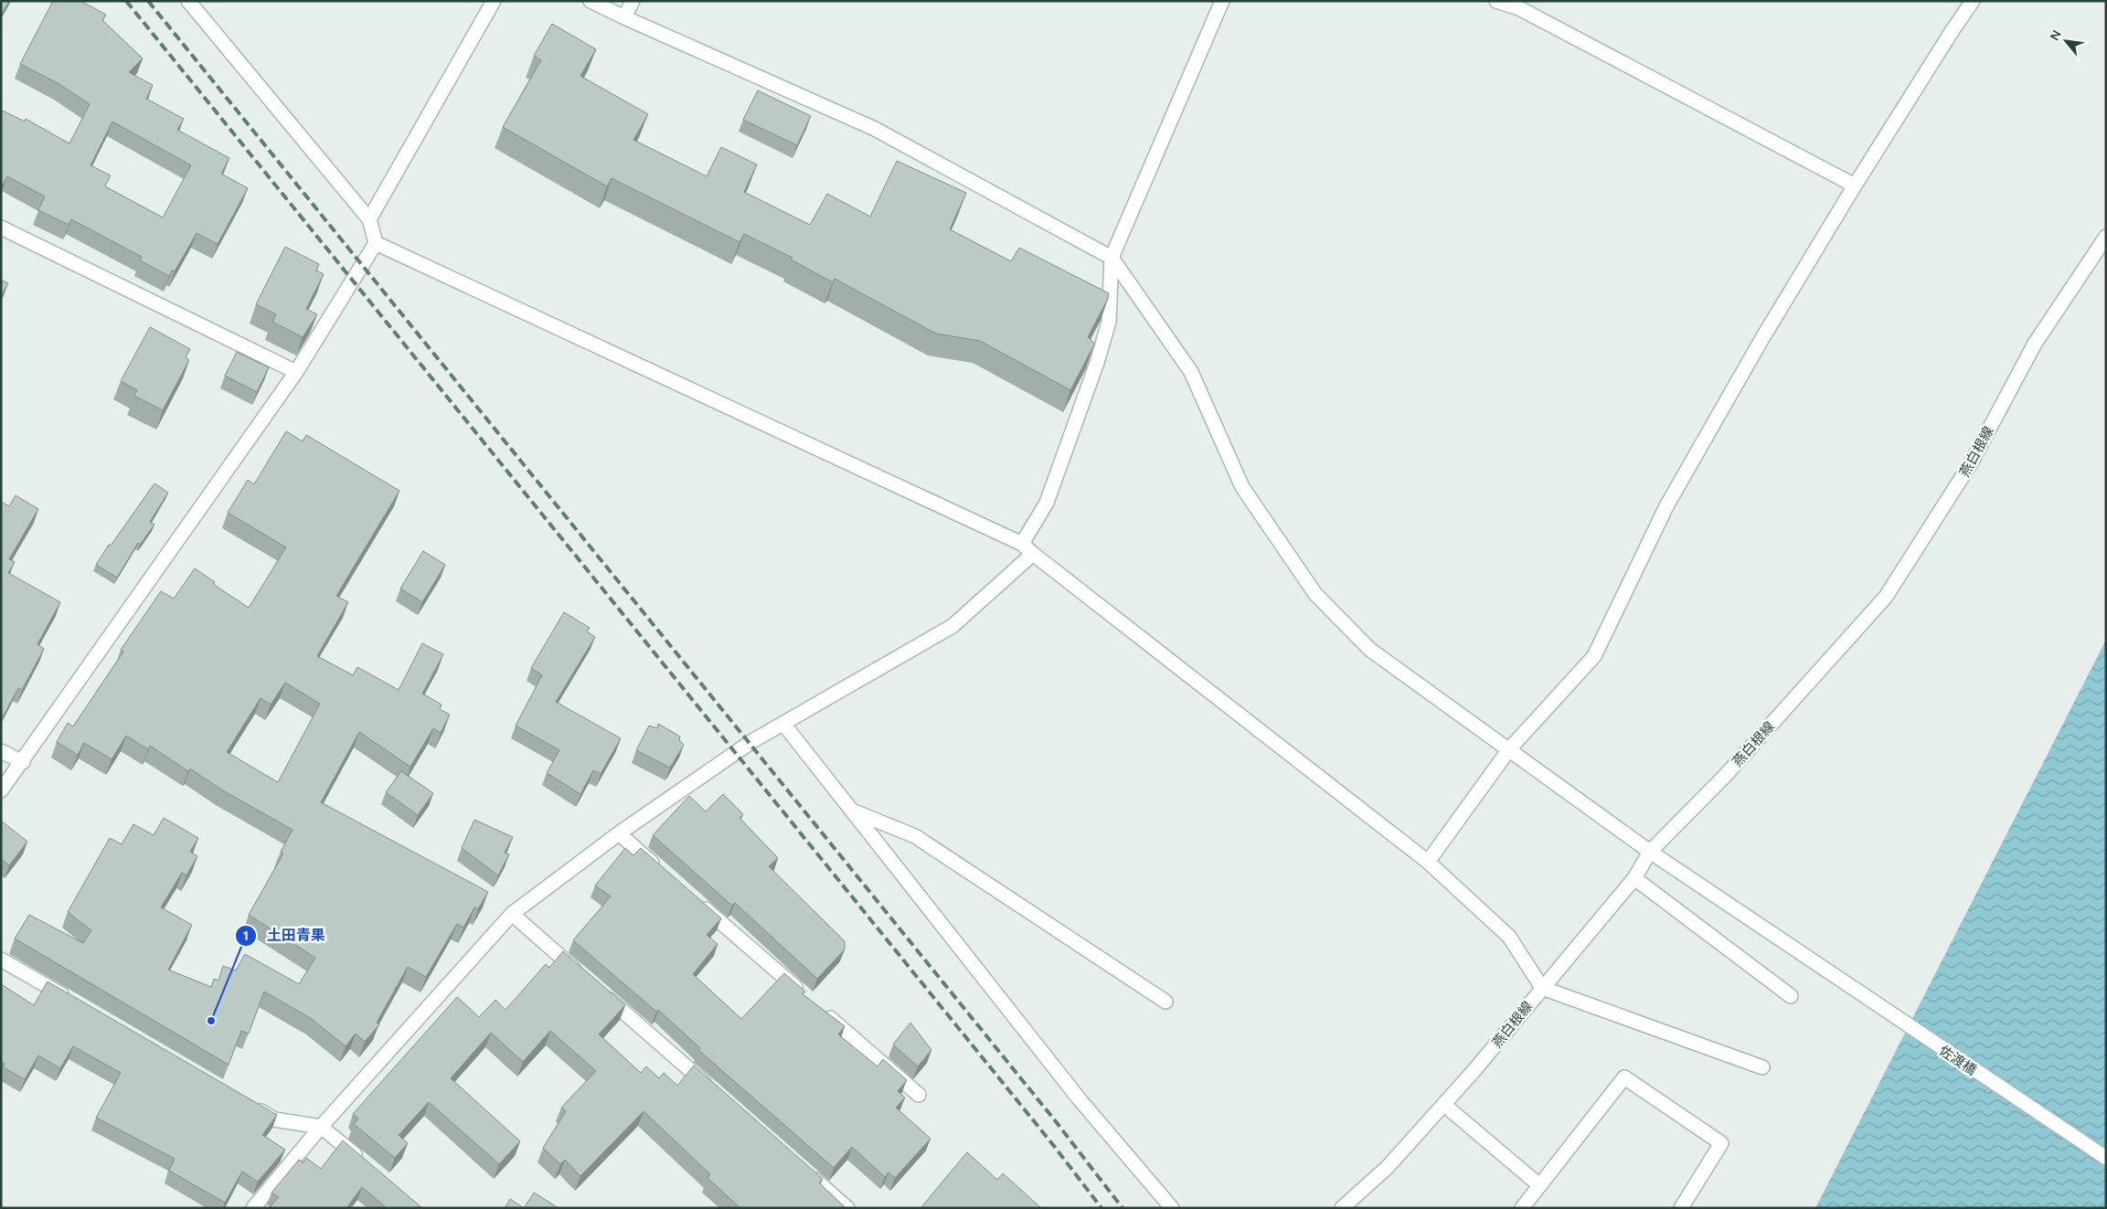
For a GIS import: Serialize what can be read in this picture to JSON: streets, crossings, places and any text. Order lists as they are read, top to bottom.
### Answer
{
  "streets": {
    "street": ["燕白根線", "佐渡橋"]
  },
  "crossings": [
    ["燕白根線", "佐渡橋"]
  ],
  "places": ["土田青果"],
  "north": "top left"
}
